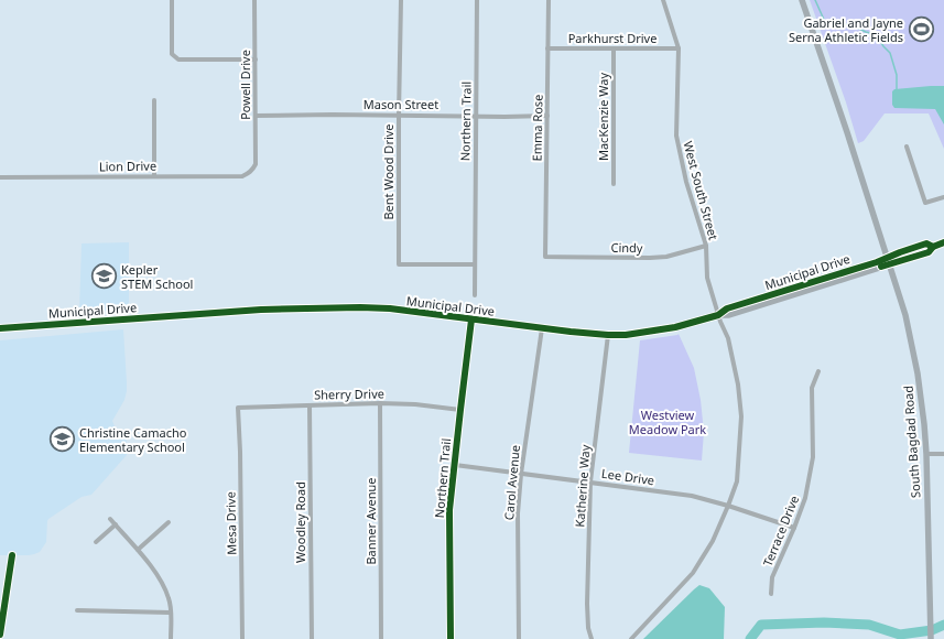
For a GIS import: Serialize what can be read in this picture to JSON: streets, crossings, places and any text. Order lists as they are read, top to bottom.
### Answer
{
  "streets": {
    "street": [
      "Parkhurst Drive",
      "Powell Drive",
      "Mason Street",
      "MacKenzie Way",
      "Northern Trail",
      "Emma Rose",
      "Lion Drive",
      "Bent Wood Drive",
      "West South Street",
      "Cindy",
      "Municipal Drive",
      "Sherry Drive",
      "South Bagdad Road",
      "Lee Drive",
      "Carol Avenue",
      "Katherine Way",
      "Banner Avenue",
      "Woodley Road",
      "Mesa Drive",
      "Terrace Drive"
    ]
  },
  "crossings": [
    ["Parkhurst Drive", "MacKenzie Way"],
    ["Parkhurst Drive", "Emma Rose"],
    ["Parkhurst Drive", "West South Street"],
    ["Powell Drive", "Mason Street"],
    ["Powell Drive", "Lion Drive"],
    ["Mason Street", "Northern Trail"],
    ["Mason Street", "Emma Rose"],
    ["Mason Street", "Bent Wood Drive"],
    ["Northern Trail", "Bent Wood Drive"],
    ["Northern Trail", "Municipal Drive"],
    ["Northern Trail", "Sherry Drive"],
    ["Northern Trail", "Lee Drive"],
    ["Emma Rose", "Cindy"],
    ["West South Street", "Cindy"],
    ["West South Street", "Municipal Drive"],
    ["West South Street", "Lee Drive"],
    ["Municipal Drive", "South Bagdad Road"],
    ["Municipal Drive", "Carol Avenue"],
    ["Municipal Drive", "Katherine Way"],
    ["Sherry Drive", "Banner Avenue"],
    ["Sherry Drive", "Woodley Road"],
    ["Sherry Drive", "Mesa Drive"],
    ["Lee Drive", "Carol Avenue"],
    ["Lee Drive", "Katherine Way"],
    ["Lee Drive", "Terrace Drive"]
  ],
  "parks": ["Westview Meadow Park"],
  "places": {
    "sports": ["Gabriel and Jayne Serna Athletic Fields"],
    "school or university": ["Kepler STEM School", "Christine Camacho Elementary School"]
  }
}
